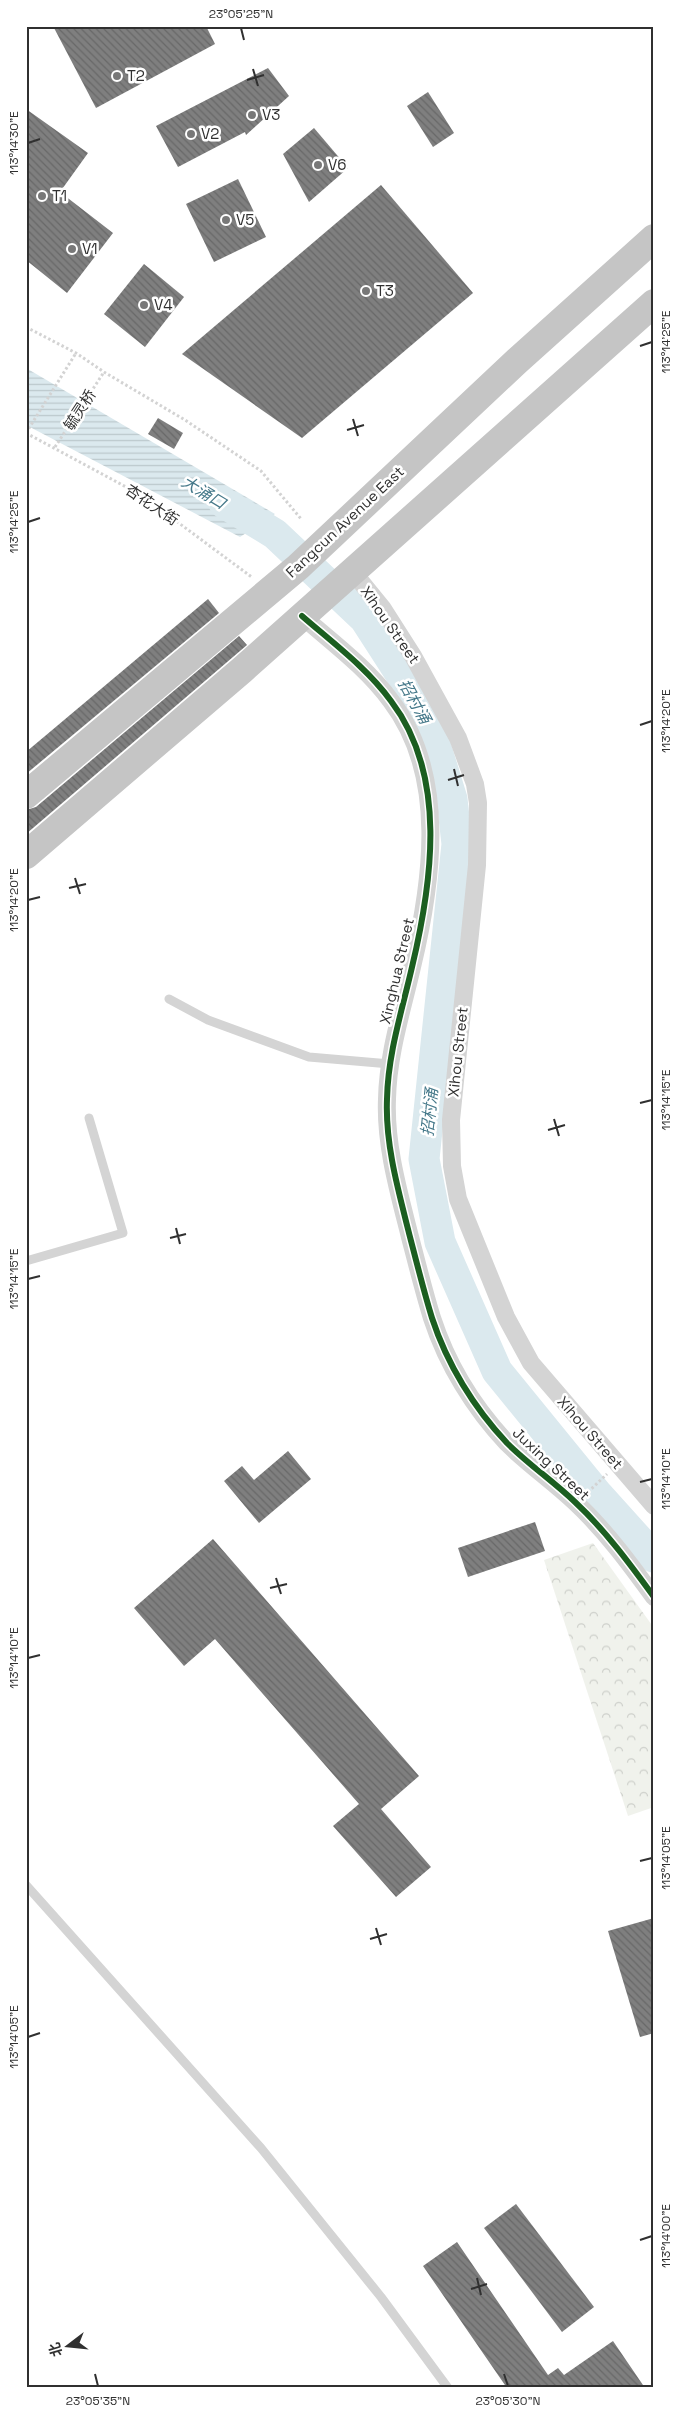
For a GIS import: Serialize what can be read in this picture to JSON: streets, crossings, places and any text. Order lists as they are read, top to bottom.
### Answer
{
  "streets": {
    "highway": ["Fangcun Avenue East"],
    "street": ["Xihou Street", "Xinghua Street", "Juxing Street"],
    "path": ["毓灵桥", "杏花大街"]
  },
  "crossings": [
    ["毓灵桥", "杏花大街"],
    ["杏花大街", "Fangcun Avenue East"],
    ["Xinghua Street", "Juxing Street"]
  ],
  "water": ["大涌口", "招村涌"],
  "places": [
    "T2",
    "V3",
    "V2",
    "V6",
    "T1",
    "V5",
    "V1",
    "T3",
    "V4"
  ],
  "north": "left",
  "coordinates": [
    "23°05'25\"N",
    "113°14'30\"E",
    "113°14'25\"E",
    "113°14'20\"E",
    "113°14'15\"E",
    "113°14'10\"E",
    "113°14'05\"E",
    "113°14'00\"E",
    "23°05'35\"N",
    "23°05'30\"N"
  ]
}
